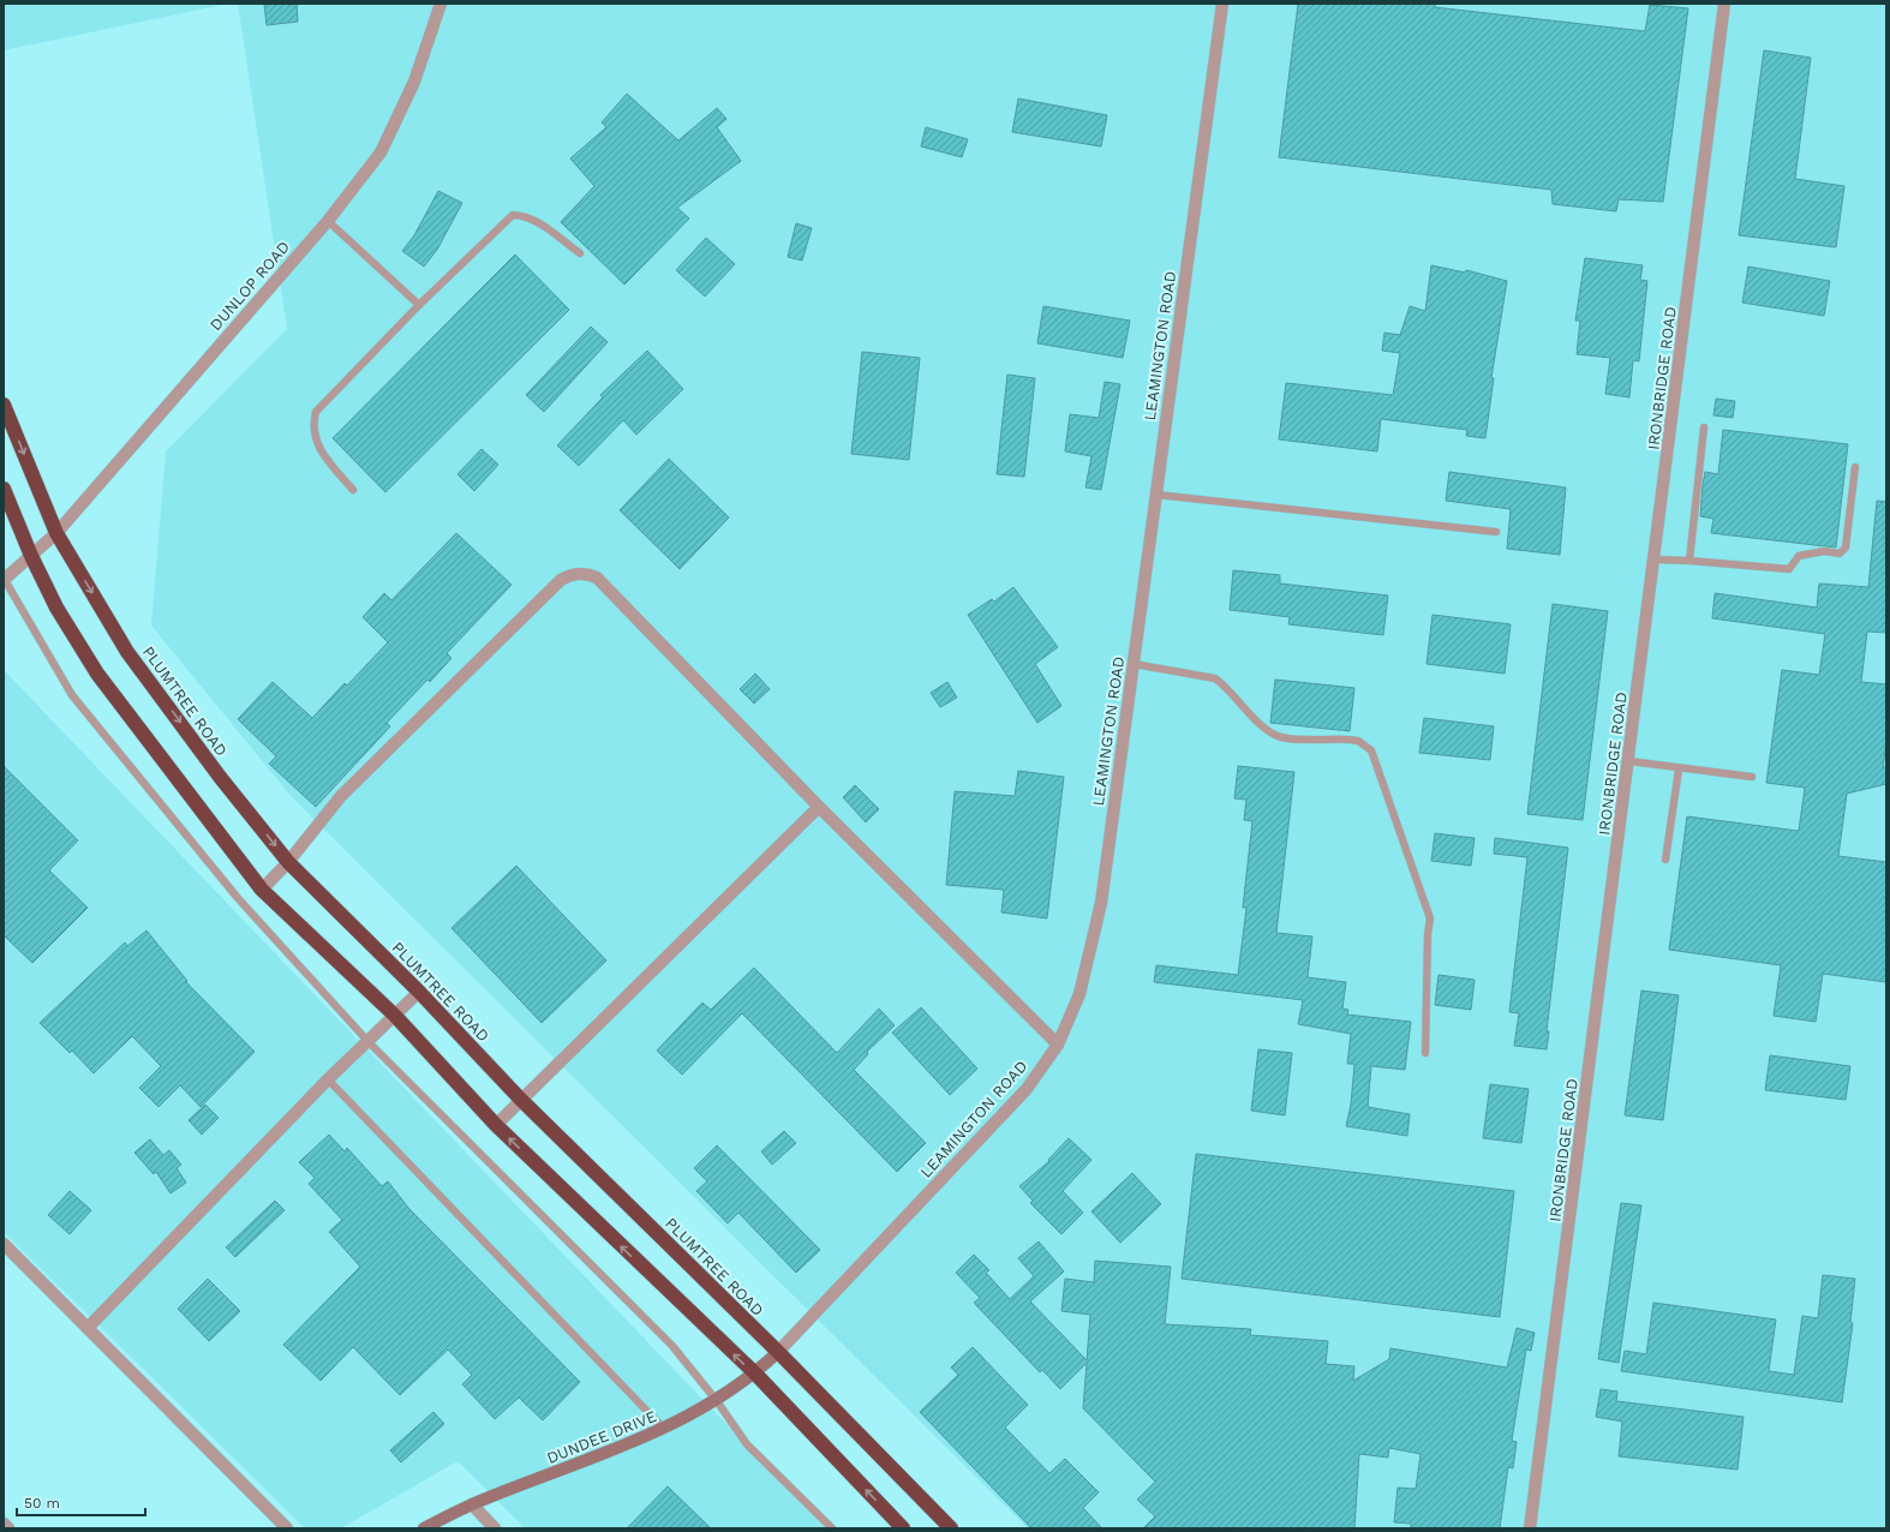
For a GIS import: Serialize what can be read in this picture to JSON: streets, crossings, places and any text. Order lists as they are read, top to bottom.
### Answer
{
  "streets": {
    "highway": ["PLUMTREE ROAD"],
    "street": [
      "DUNLOP ROAD",
      "LEAMINGTON ROAD",
      "IRONBRIDGE ROAD",
      "DUNDEE DRIVE"
    ]
  },
  "crossings": [
    ["DUNLOP ROAD", "PLUMTREE ROAD"],
    ["LEAMINGTON ROAD", "PLUMTREE ROAD"],
    ["LEAMINGTON ROAD", "DUNDEE DRIVE"],
    ["PLUMTREE ROAD", "DUNDEE DRIVE"]
  ],
  "scale_bar": "50 m"
}
